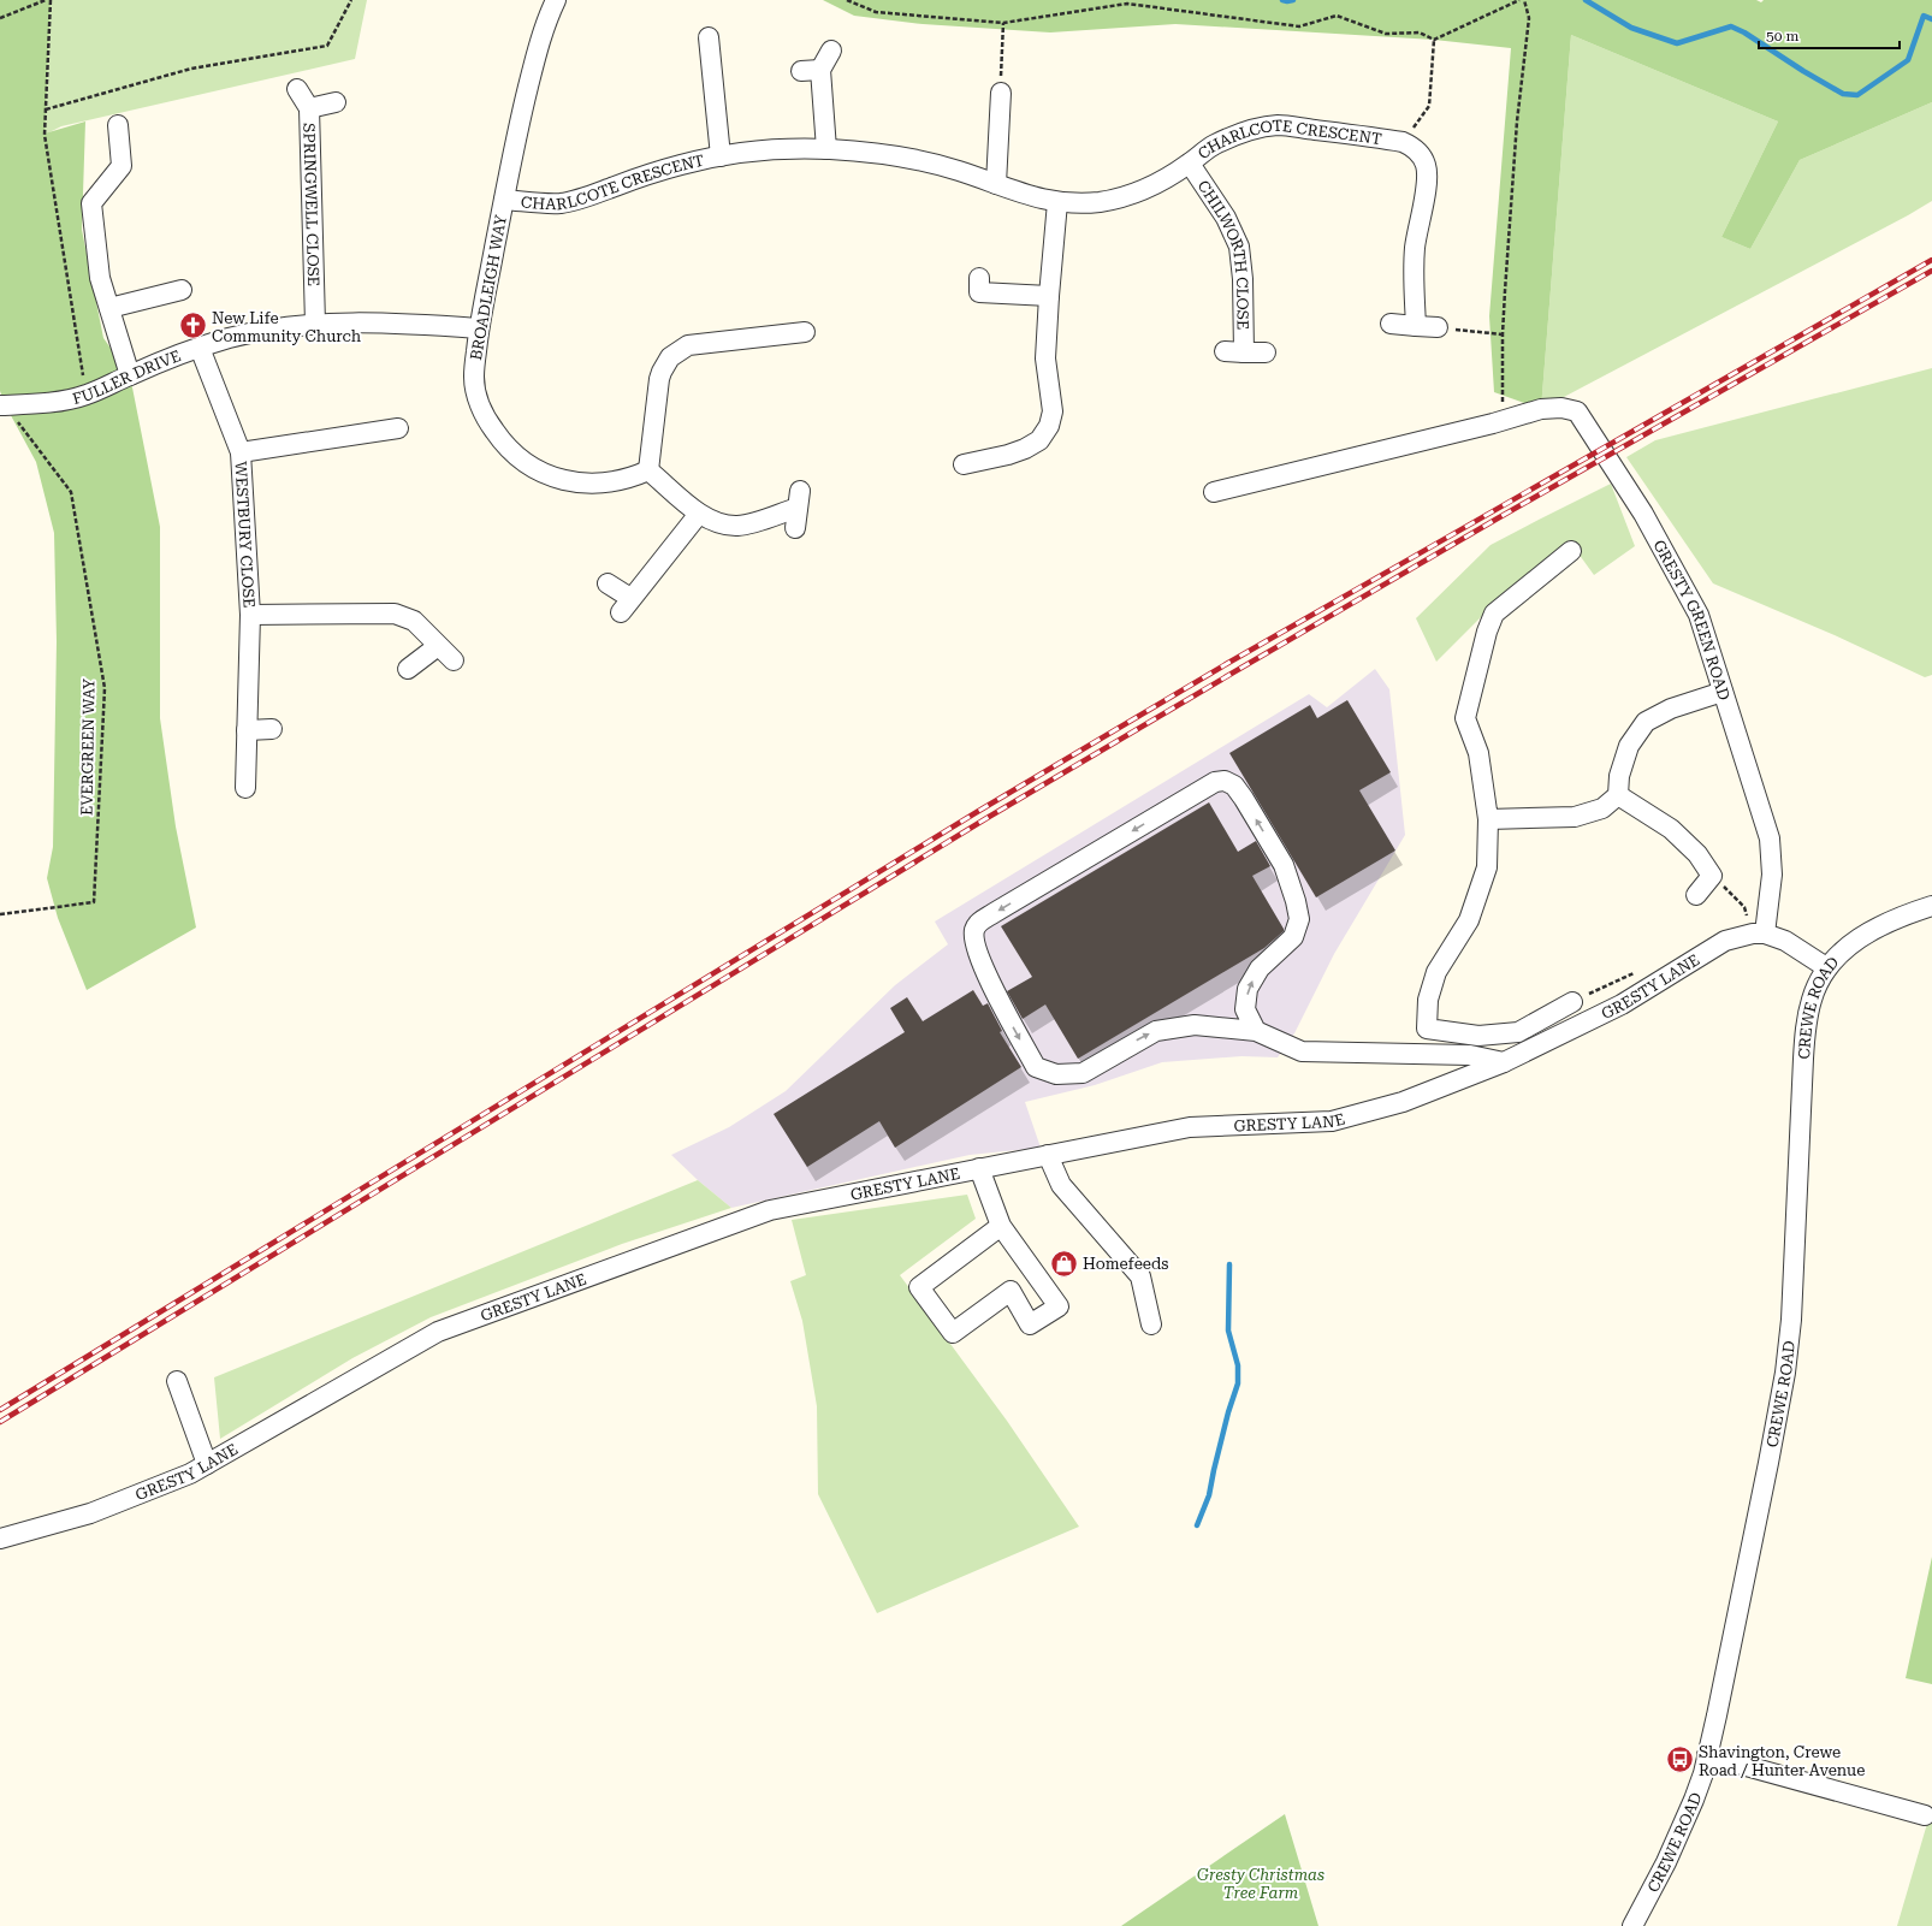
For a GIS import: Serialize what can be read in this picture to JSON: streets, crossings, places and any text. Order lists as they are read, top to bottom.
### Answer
{
  "streets": {
    "street": [
      "CHARLCOTE CRESCENT",
      "SPRINGWELL CLOSE",
      "CHILWORTH CLOSE",
      "BROADLEIGH WAY",
      "FULLER DRIVE",
      "WESTBURY CLOSE",
      "GRESTY GREEN ROAD",
      "GRESTY LANE",
      "CREWE ROAD"
    ],
    "path": ["EVERGREEN WAY"]
  },
  "crossings": [
    ["CHARLCOTE CRESCENT", "CHILWORTH CLOSE"],
    ["CHARLCOTE CRESCENT", "BROADLEIGH WAY"],
    ["SPRINGWELL CLOSE", "FULLER DRIVE"],
    ["BROADLEIGH WAY", "FULLER DRIVE"],
    ["FULLER DRIVE", "WESTBURY CLOSE"],
    ["FULLER DRIVE", "EVERGREEN WAY"],
    ["GRESTY GREEN ROAD", "GRESTY LANE"]
  ],
  "parks": ["Gresty Christmas Tree Farm"],
  "places": {
    "church": ["New Life Community Church"],
    "shop": ["Homefeeds"],
    "bus stop": ["Shavington, Crewe Road / Hunter Avenue"]
  },
  "scale_bar": "50 m"
}
